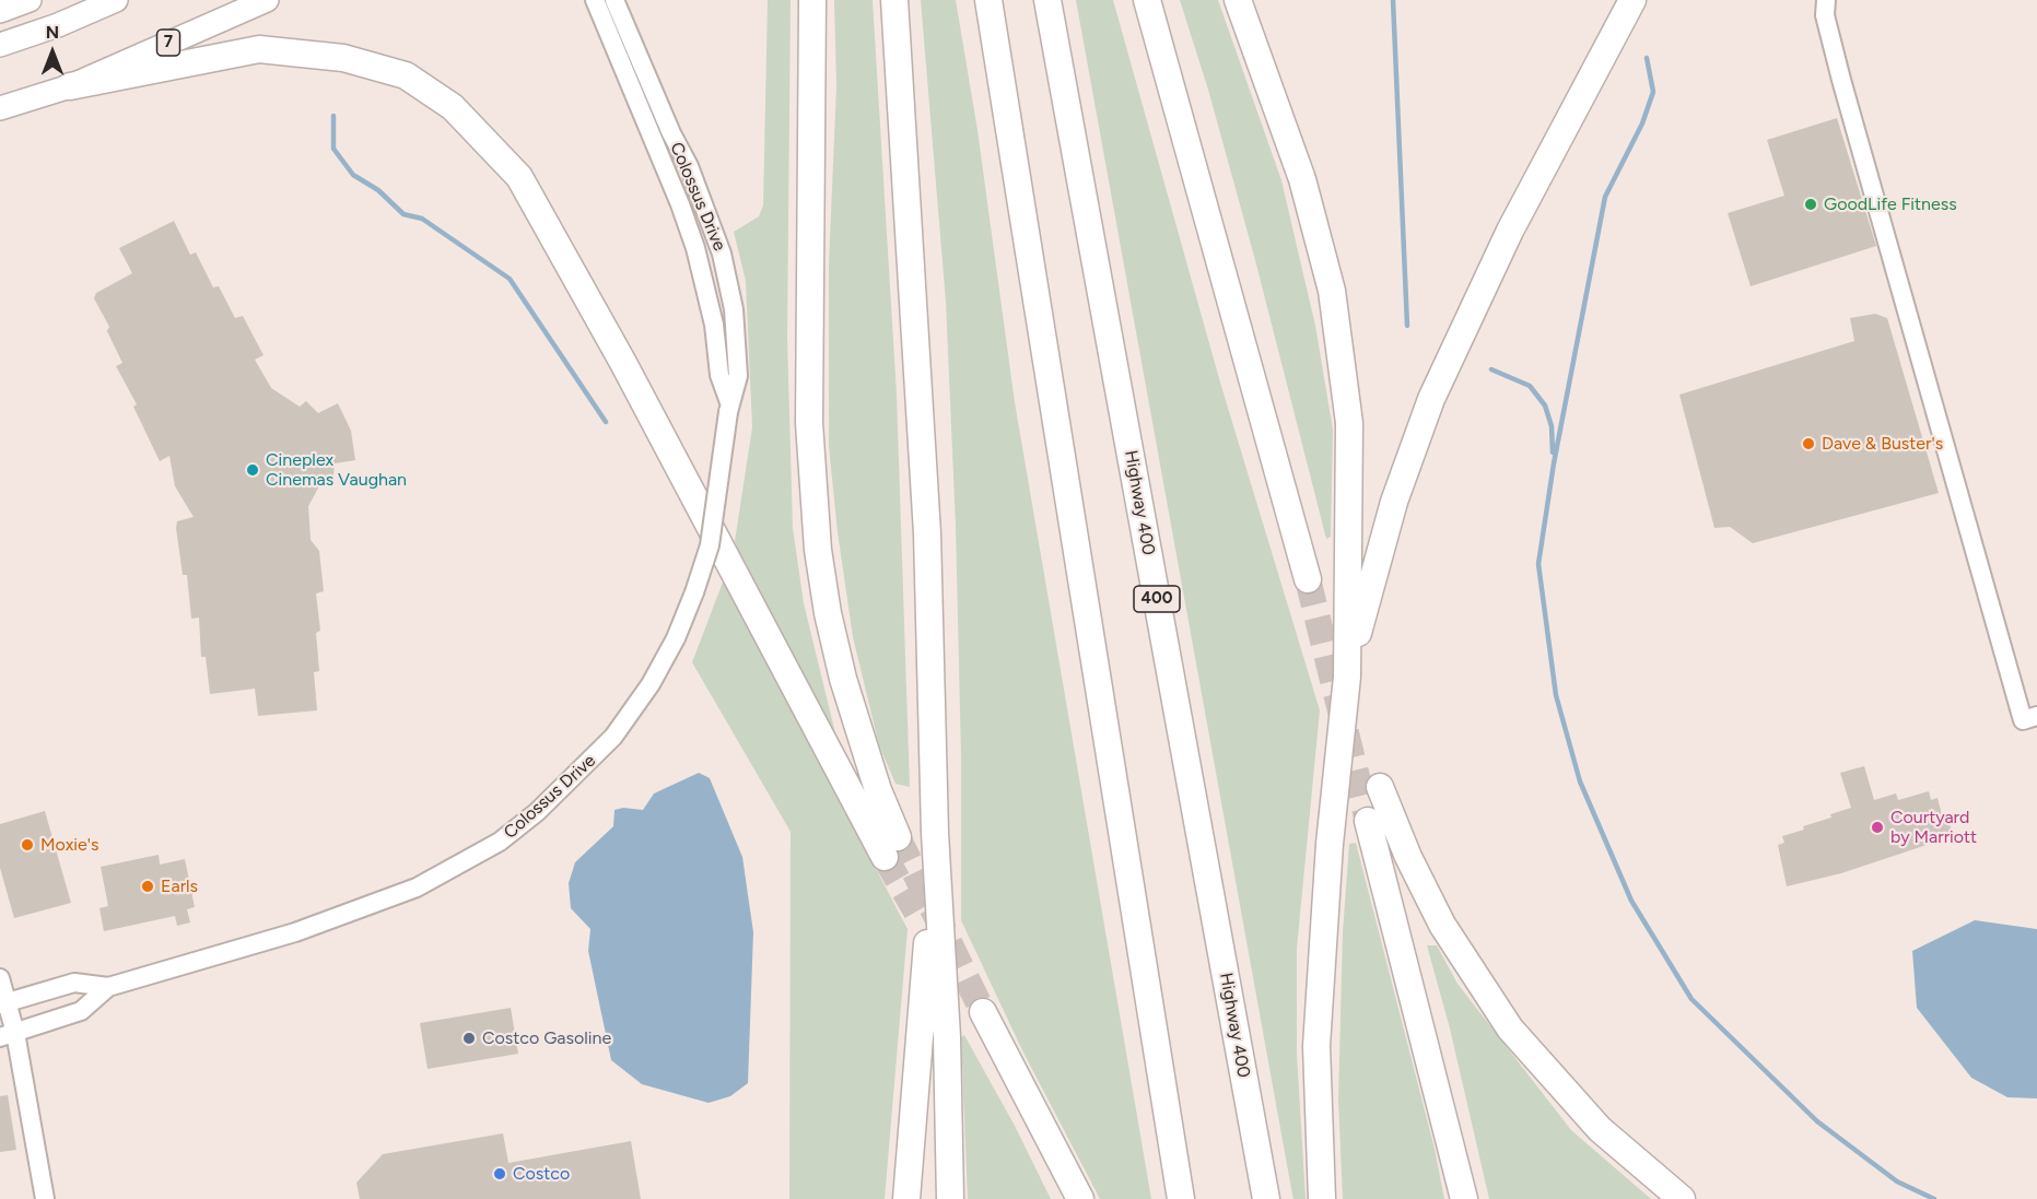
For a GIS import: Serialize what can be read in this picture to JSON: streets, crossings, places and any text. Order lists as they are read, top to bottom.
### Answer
{
  "streets": {
    "highway": ["Highway 400", "400"],
    "main road": ["7"],
    "street": ["Colossus Drive"]
  },
  "places": [
    "GoodLife Fitness",
    "Dave & Buster's",
    "Cineplex Cinemas Vaughan",
    "Courtyard by Marriott",
    "Moxie's",
    "Earls",
    "Costco Gasoline",
    "Costco"
  ],
  "north": "top"
}
